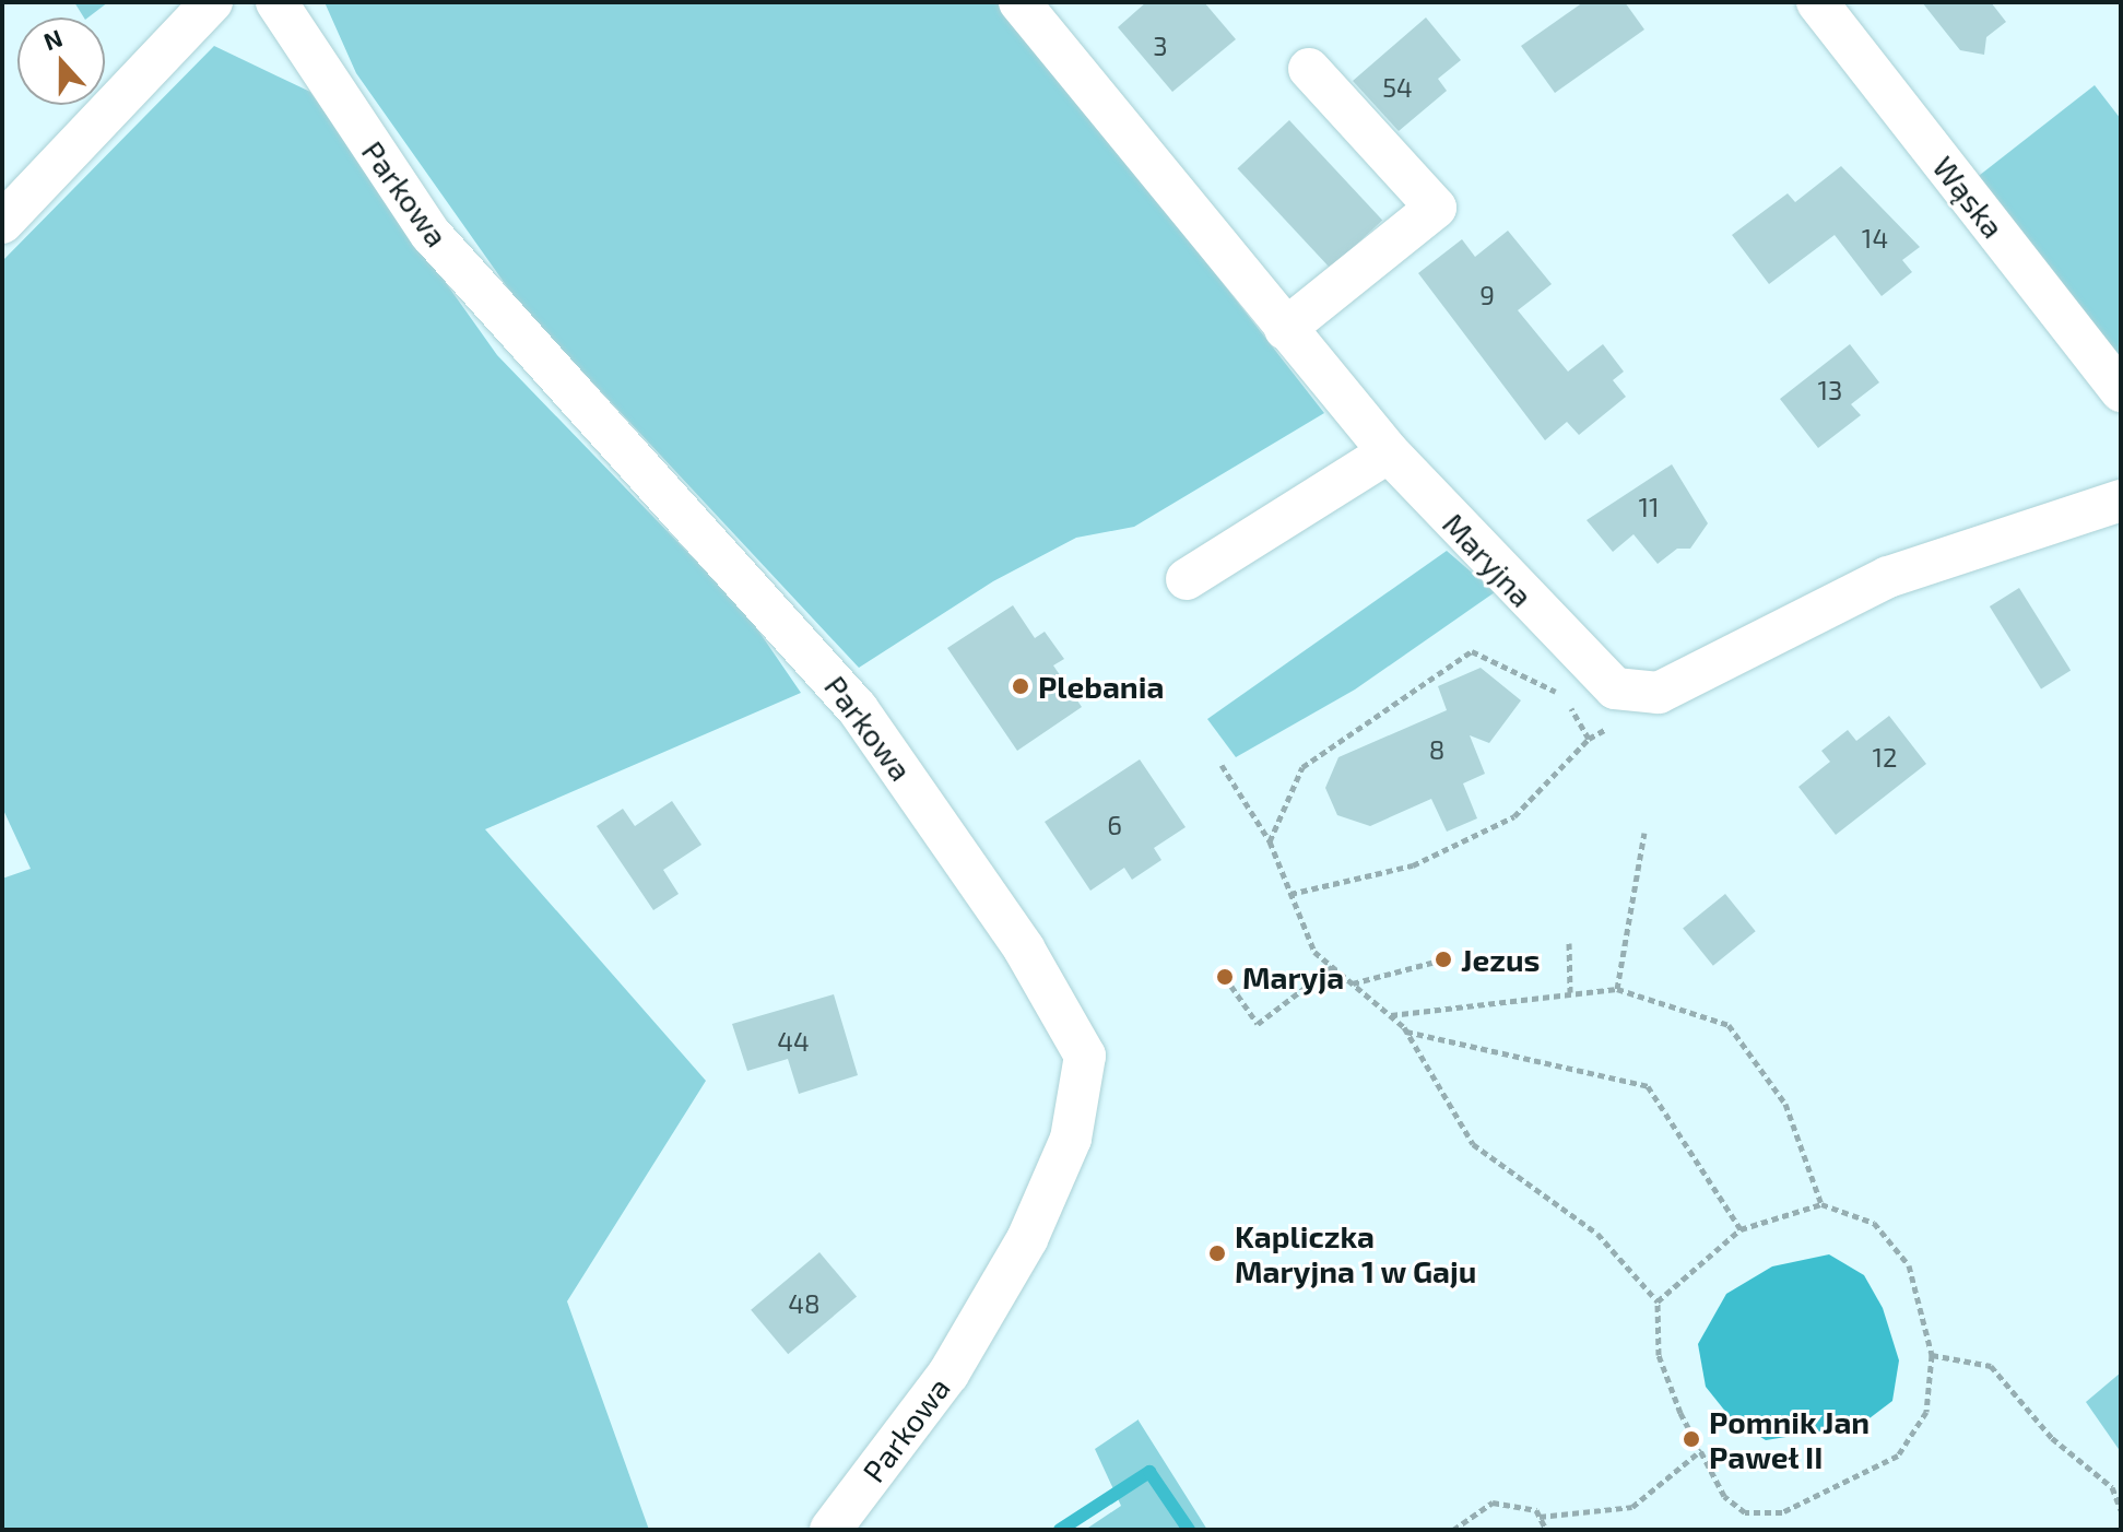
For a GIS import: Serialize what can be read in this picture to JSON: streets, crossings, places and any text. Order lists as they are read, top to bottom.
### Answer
{
  "streets": {
    "street": ["Parkowa", "Wąska", "Maryjna"]
  },
  "places": [
    "Plebania",
    "Jezus",
    "Maryja",
    "Kapliczka Maryjna 1 w Gaju",
    "Pomnik Jan Paweł II"
  ],
  "house_numbers": [
    "3",
    "54",
    "14",
    "9",
    "13",
    "11",
    "8",
    "12",
    "6",
    "44",
    "48"
  ],
  "north": "top"
}
